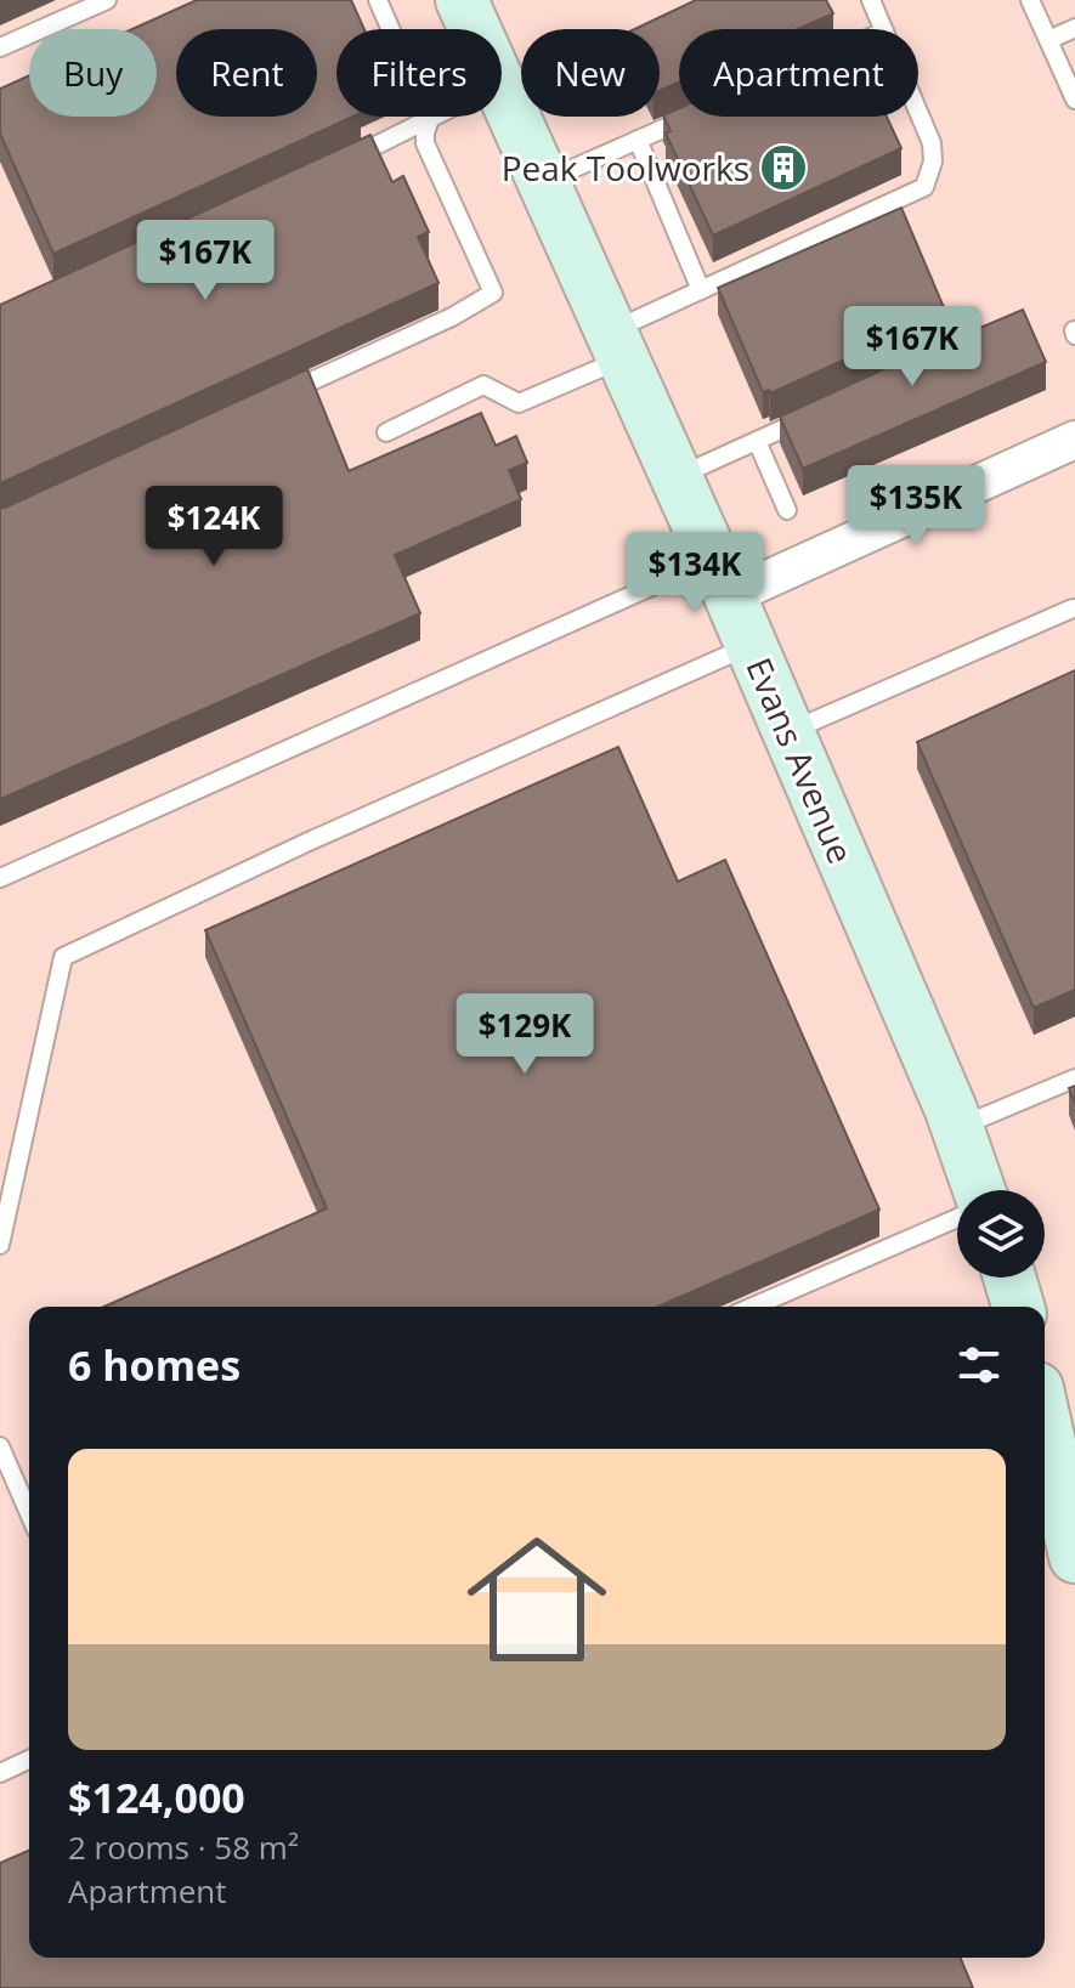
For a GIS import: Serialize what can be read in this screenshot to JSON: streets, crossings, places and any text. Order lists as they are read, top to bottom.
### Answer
{
  "streets": {
    "main road": ["Evans Avenue"]
  },
  "places": {
    "building": ["Peak Toolworks"]
  },
  "page": {
    "chip": [
      "Buy",
      "Rent",
      "Filters",
      "New",
      "Apartment"
    ],
    "price": [
      "$167K",
      "$167K",
      "$135K",
      "$124K",
      "$134K",
      "$129K"
    ],
    "heading": "6 homes",
    "list": [
      {
        "name": "$124,000",
        "note": "2 rooms · 58 m² · Apartment"
      }
    ]
  }
}
